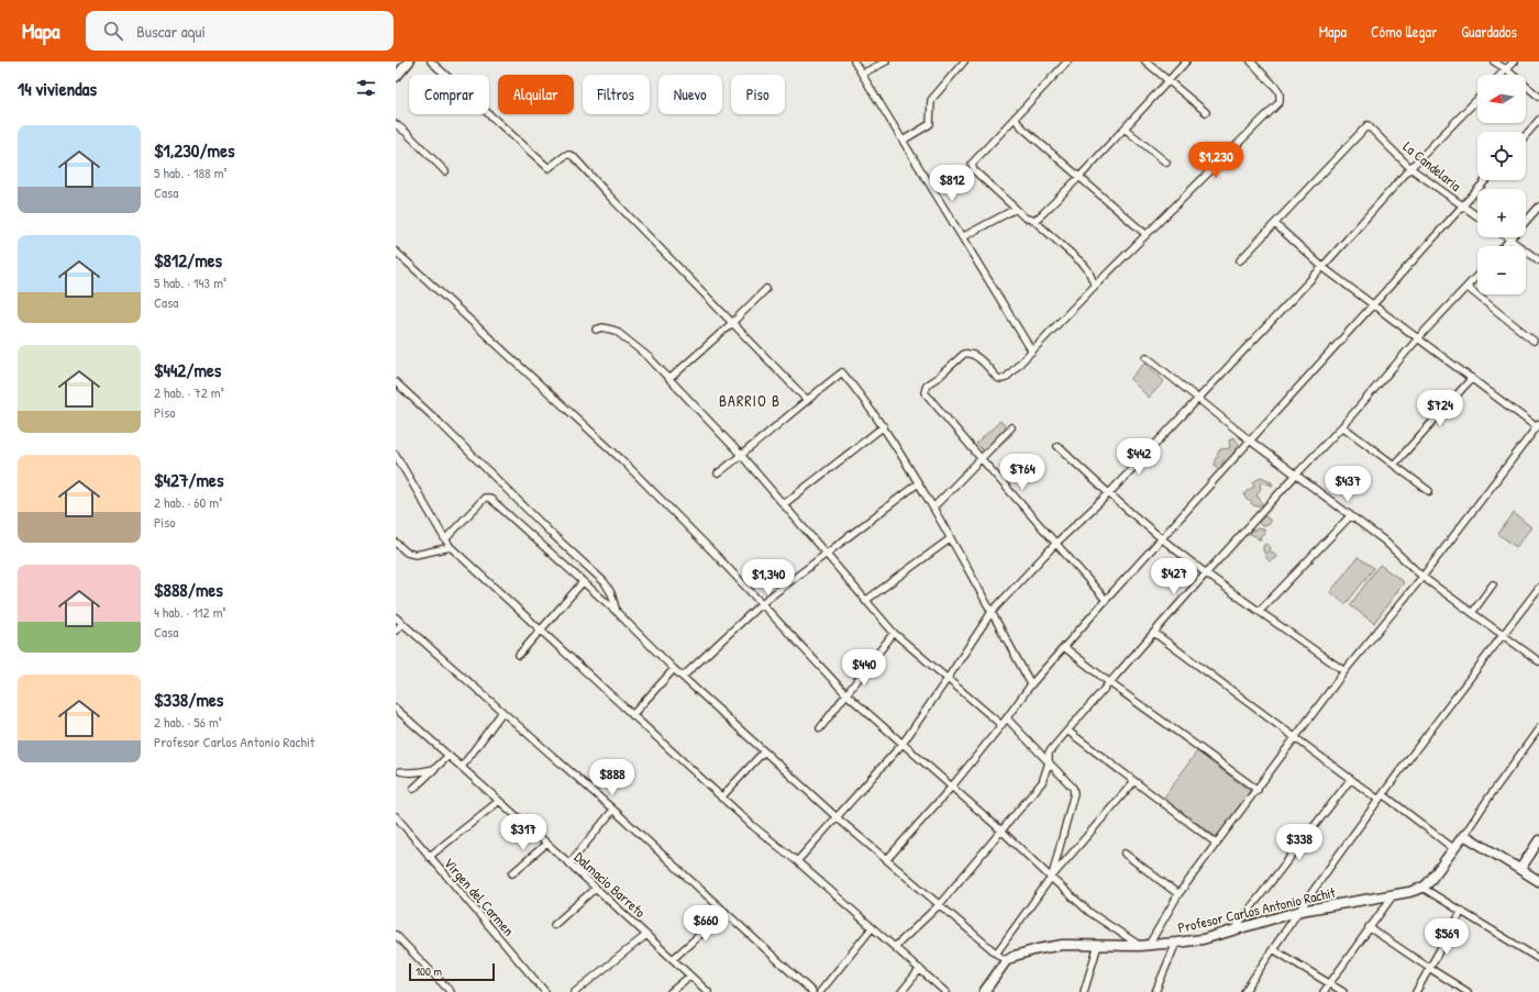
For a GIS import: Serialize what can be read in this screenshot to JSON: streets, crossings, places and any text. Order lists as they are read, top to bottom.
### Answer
{
  "streets": {
    "main road": ["Profesor Carlos Antonio Rachit"],
    "street": ["La Candelaria", "Dalmacio Barreto", "Virgen del Carmen"]
  },
  "districts": ["BARRIO B"],
  "scale_bar": "100 m",
  "north": "left",
  "page": {
    "header": "Mapa",
    "search": "Buscar aquí",
    "nav": ["Mapa", "Cómo llegar", "Guardados"],
    "heading": "14 viviendas",
    "map_buttons": ["+", "−"],
    "chip": [
      "Comprar",
      "Alquilar",
      "Filtros",
      "Nuevo",
      "Piso"
    ],
    "list": [
      {
        "name": "$1,230/mes",
        "note": "5 hab. · 188 m² · Casa"
      },
      {
        "name": "$812/mes",
        "note": "5 hab. · 143 m² · Casa"
      },
      {
        "name": "$442/mes",
        "note": "2 hab. · 72 m² · Piso"
      },
      {
        "name": "$427/mes",
        "note": "2 hab. · 60 m² · Piso"
      },
      {
        "name": "$888/mes",
        "note": "4 hab. · 112 m² · Casa"
      },
      {
        "name": "$338/mes",
        "note": "2 hab. · 56 m² · Profesor Carlos Antonio Rachit"
      }
    ],
    "price": [
      "$1,230",
      "$812",
      "$724",
      "$442",
      "$764",
      "$437",
      "$427",
      "$1,340",
      "$440",
      "$888",
      "$317",
      "$338",
      "$660",
      "$569"
    ],
    "scale": "100 m"
  }
}
